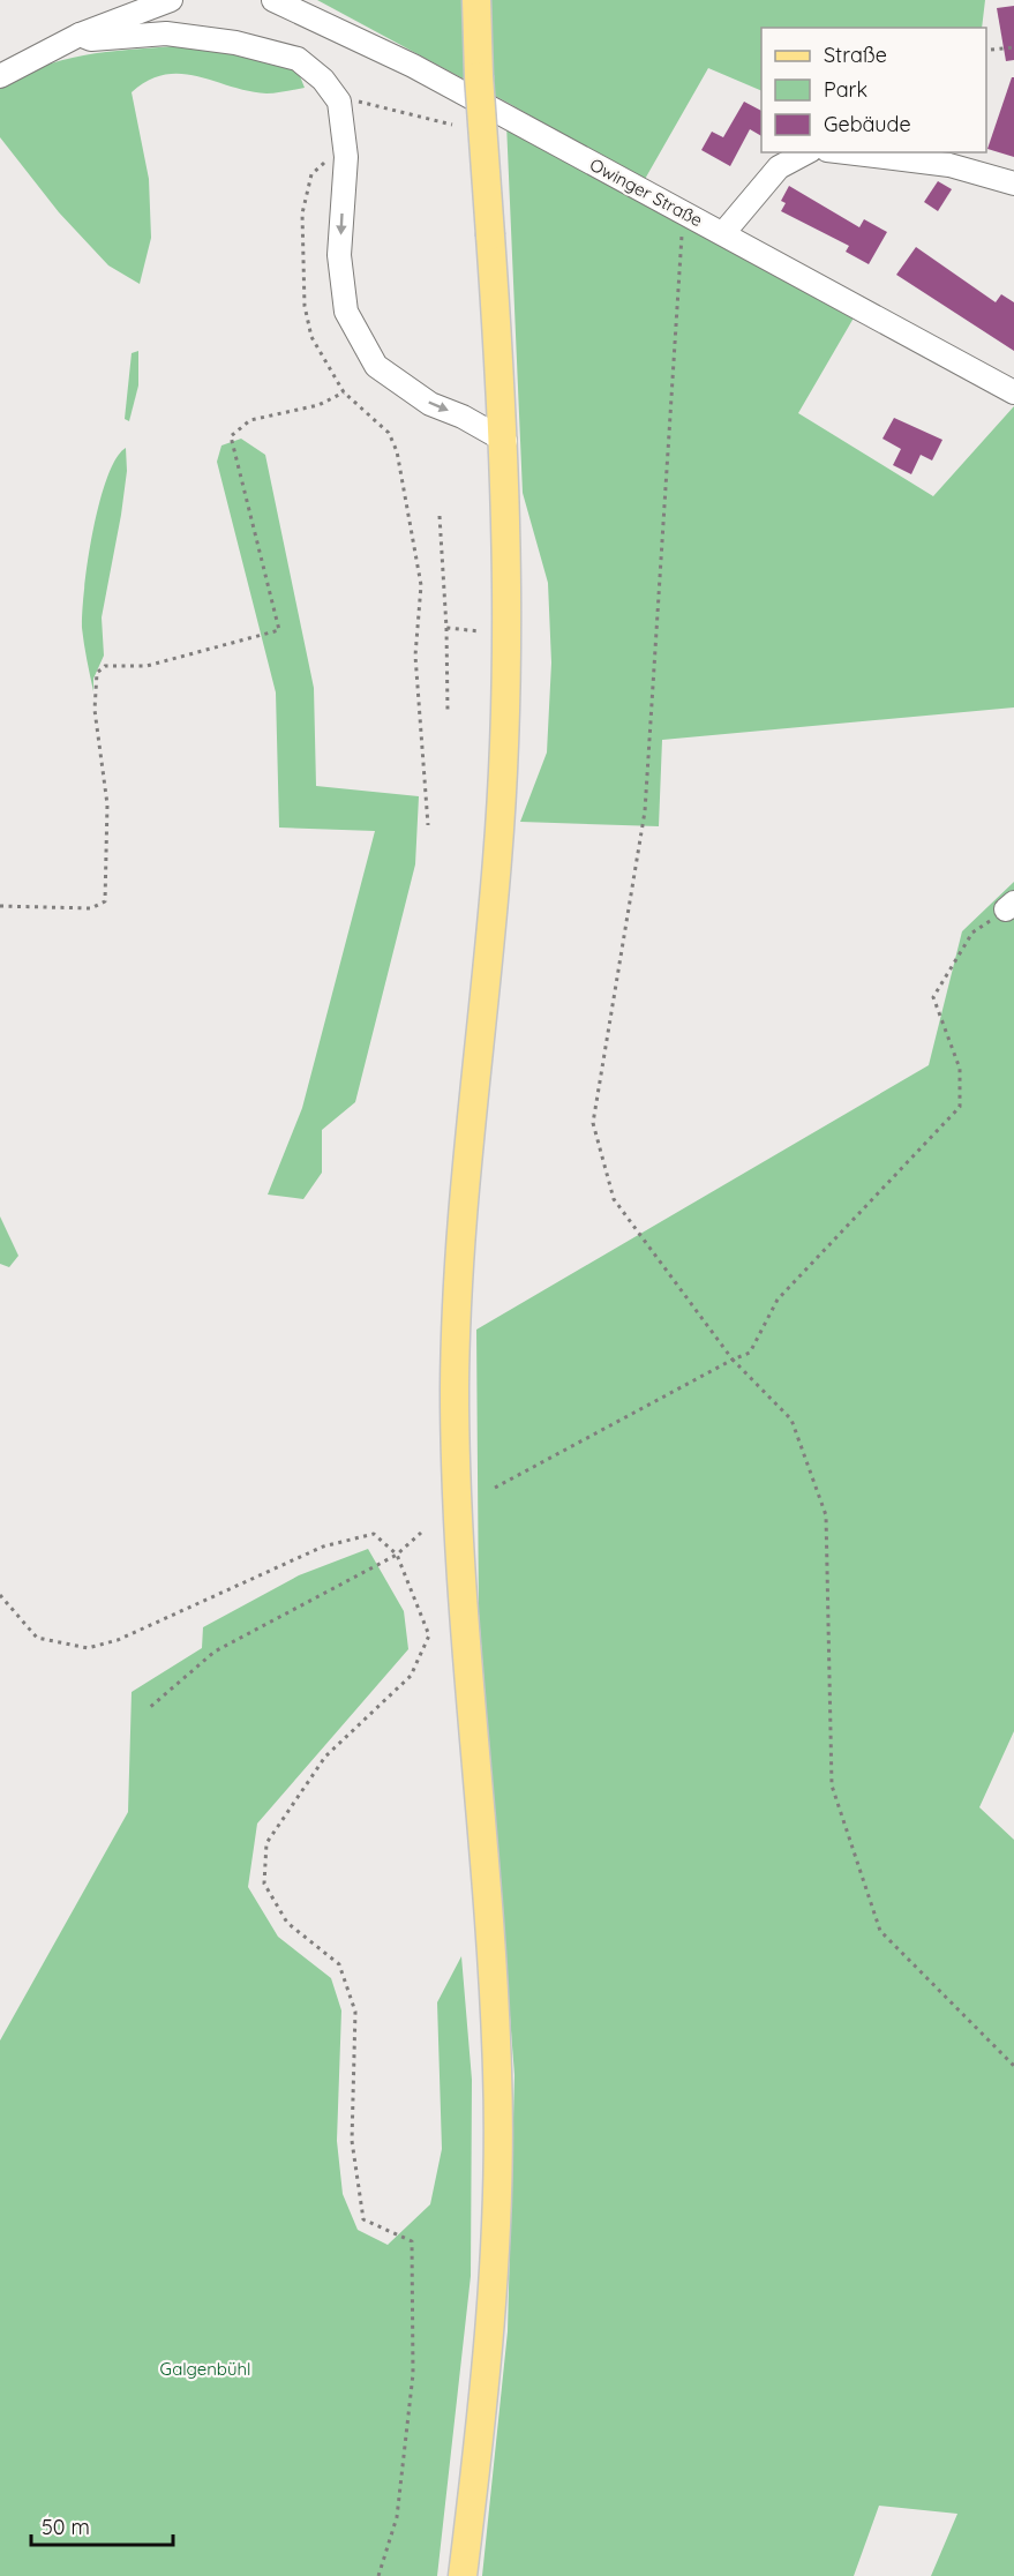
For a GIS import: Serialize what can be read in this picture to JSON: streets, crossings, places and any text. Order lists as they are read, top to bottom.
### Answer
{
  "streets": {
    "street": ["Owinger Straße"]
  },
  "parks": ["Galgenbühl"],
  "legend": ["Straße", "Park", "Gebäude"],
  "scale_bar": "50 m"
}
